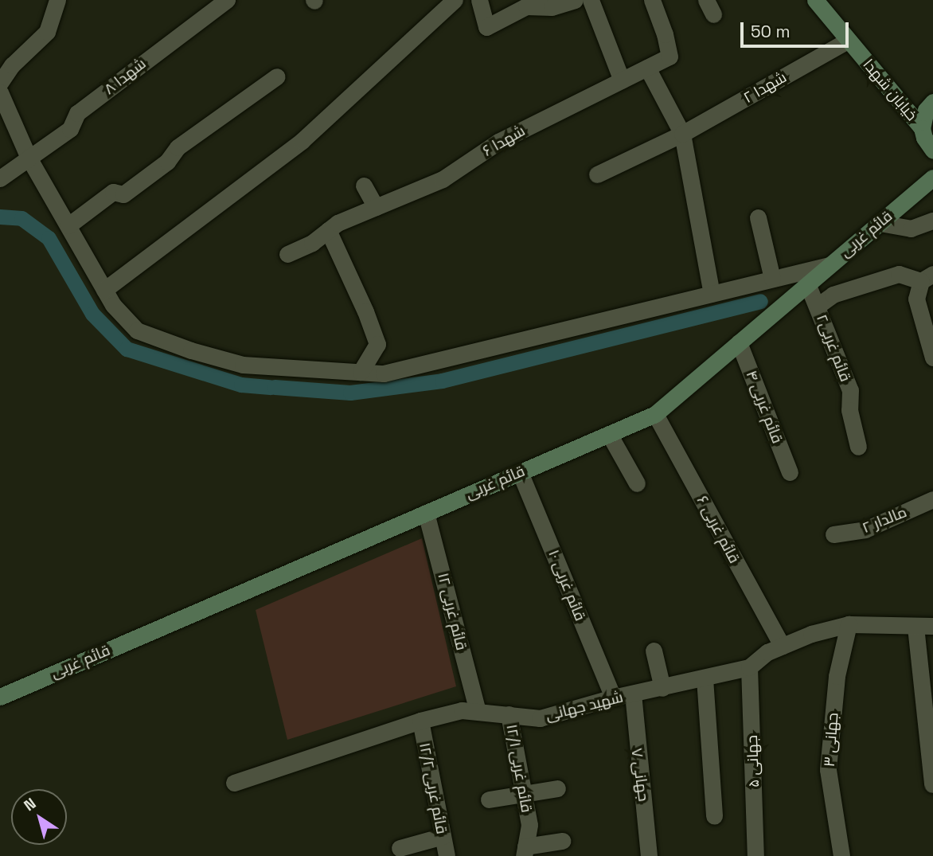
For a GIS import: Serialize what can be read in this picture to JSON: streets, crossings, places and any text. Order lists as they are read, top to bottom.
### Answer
{
  "streets": {
    "main road": ["خیابان شهدا", "قائم غربی"],
    "street": [
      "شهدا ۸",
      "شهدا ۲",
      "شهدا ۶",
      "۲قائم غربی",
      "قائم غربی ۴",
      "مالدار ۲",
      "قائم غربی ۶",
      "قائم غربی ۱۰",
      "قائم غربی ۱۲",
      "شهید جهانی",
      "جهانی ۳",
      "جهانی ۵",
      "قائم غربی ۱۲/۱",
      "جهانی ۷",
      "قائم غربی ۱۲/۲"
    ]
  },
  "crossings": [
    ["شهدا ۲", "خیابان شهدا"],
    ["قائم غربی", "۲قائم غربی"],
    ["قائم غربی", "قائم غربی ۴"],
    ["قائم غربی", "قائم غربی ۶"],
    ["قائم غربی", "قائم غربی ۱۰"],
    ["قائم غربی", "قائم غربی ۱۲"],
    ["قائم غربی ۶", "شهید جهانی"],
    ["قائم غربی ۱۰", "شهید جهانی"],
    ["قائم غربی ۱۲", "شهید جهانی"],
    ["شهید جهانی", "جهانی ۳"],
    ["شهید جهانی", "جهانی ۵"],
    ["شهید جهانی", "قائم غربی ۱۲/۱"],
    ["شهید جهانی", "جهانی ۷"],
    ["شهید جهانی", "قائم غربی ۱۲/۲"]
  ],
  "scale_bar": "50 m",
  "north": "top left"
}
